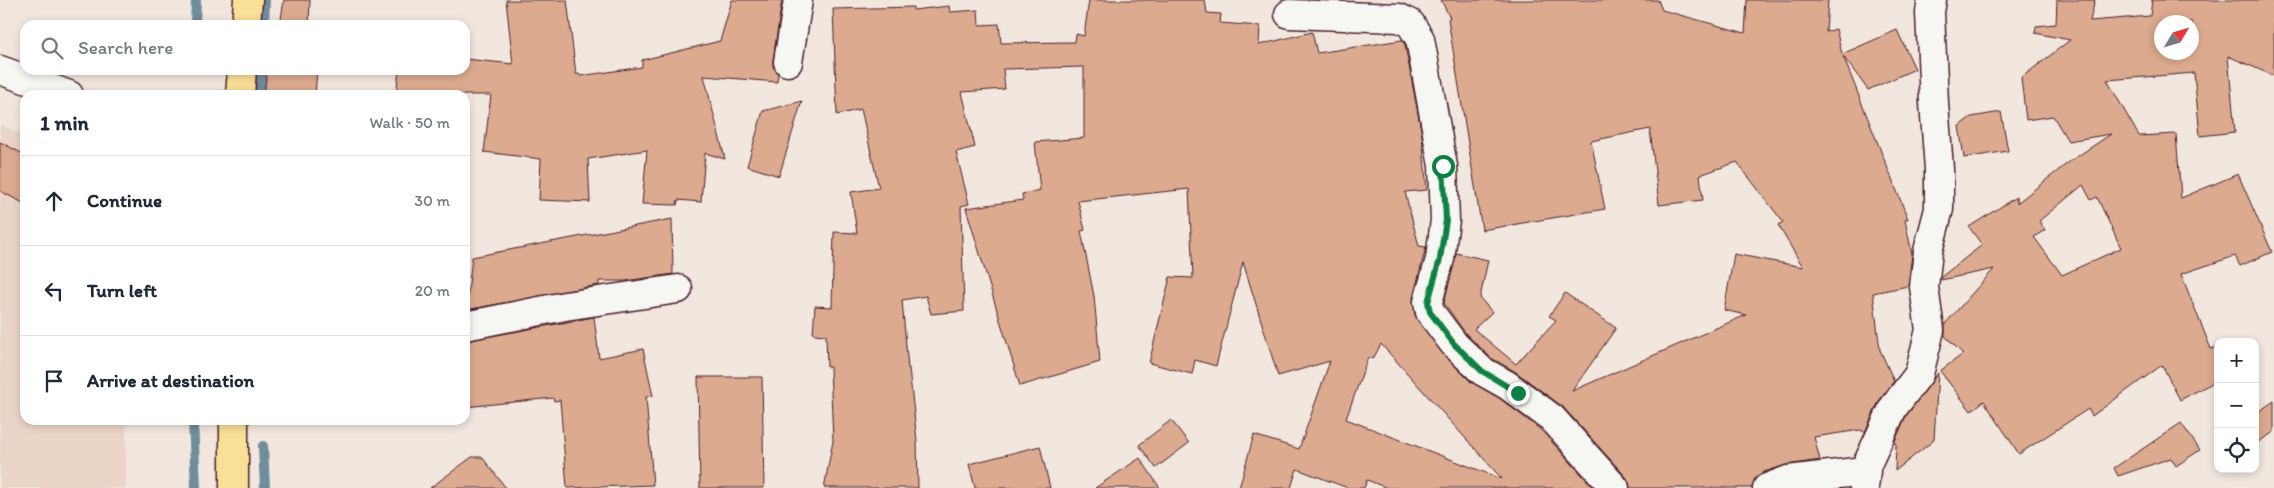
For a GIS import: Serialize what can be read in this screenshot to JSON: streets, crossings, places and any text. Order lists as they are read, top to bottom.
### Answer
{
  "north": "top right",
  "page": {
    "search": "Search here",
    "heading": ["1 min", "Walk · 50 m"],
    "list": [
      ["Continue", "30 m"],
      ["Turn left", "20 m"],
      "Arrive at destination"
    ],
    "map_buttons": ["+", "−"]
  }
}
